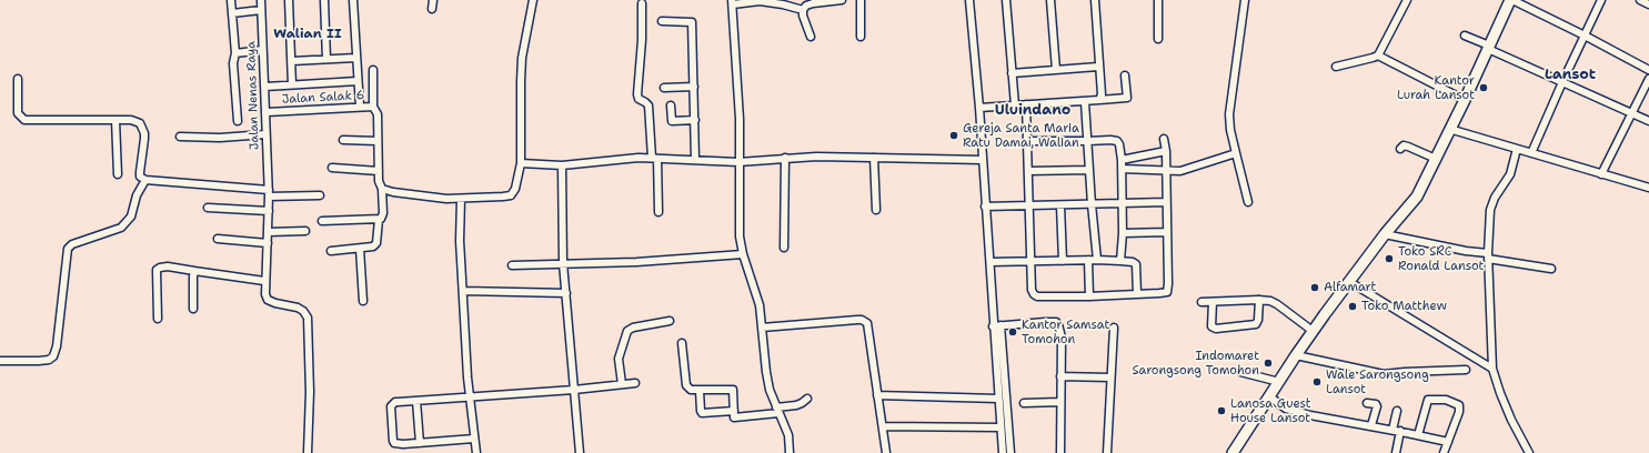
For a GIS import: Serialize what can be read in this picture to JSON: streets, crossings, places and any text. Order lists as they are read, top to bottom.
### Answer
{
  "streets": {
    "street": ["Jalan Nenas Raya", "Jalan Salak 6"]
  },
  "crossings": [
    ["Jalan Nenas Raya", "Jalan Salak 6"]
  ],
  "districts": ["Walian II", "Lansot", "Uluindano"],
  "places": [
    "Kantor Lurah Lansot",
    "Gereja Santa Maria Ratu Damai, Walian",
    "Toko SRC Ronald Lansot",
    "Alfamart",
    "Toko Matthew",
    "Kantor Samsat Tomohon",
    "Indomaret Sarongsong Tomohon",
    "Wale Sarongsong Lansot",
    "Lanosa Guest House Lansot"
  ]
}
